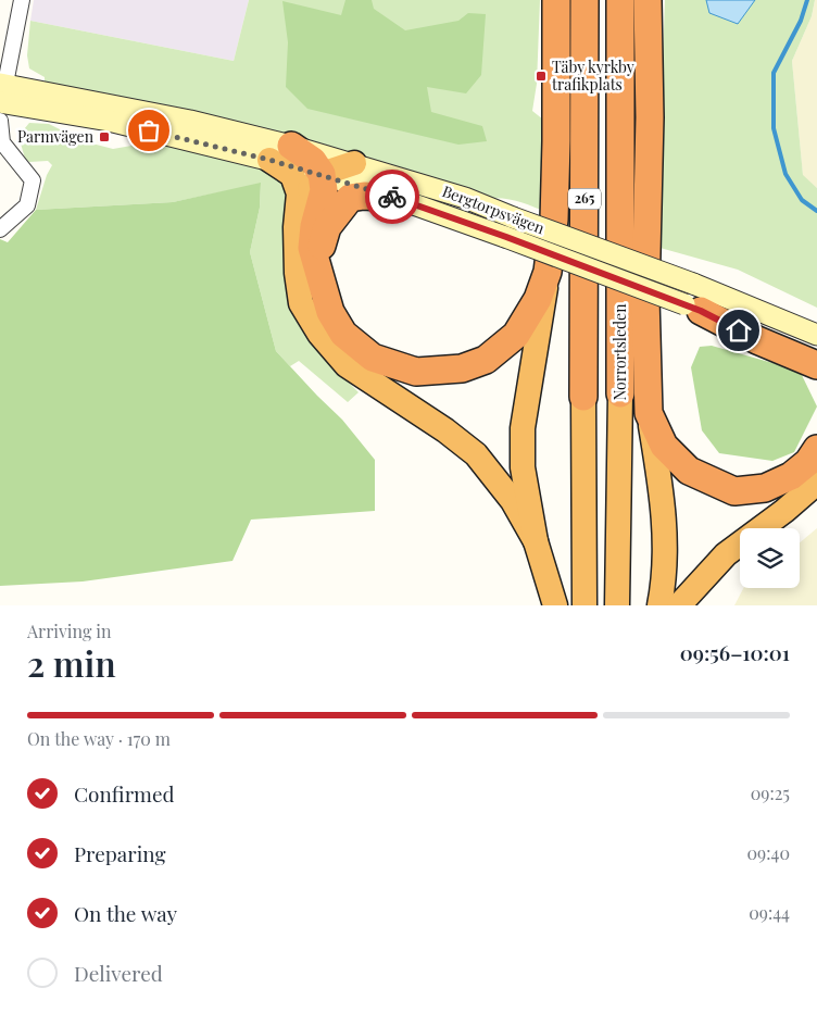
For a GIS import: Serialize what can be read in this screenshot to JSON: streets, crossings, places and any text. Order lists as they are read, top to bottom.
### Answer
{
  "streets": {
    "highway": ["265", "Norrortsleden"],
    "main road": ["Bergtorpsvägen"]
  },
  "places": {
    "transit": ["Täby kyrkby trafikplats", "Parmvägen"]
  },
  "page": {
    "heading": ["2 min", "Arriving in", "09:56–10:01"],
    "bar": "On the way · 170 m",
    "list": [
      ["Confirmed", "09:25"],
      ["Preparing", "09:40"],
      ["On the way", "09:44"],
      "Delivered"
    ]
  }
}
